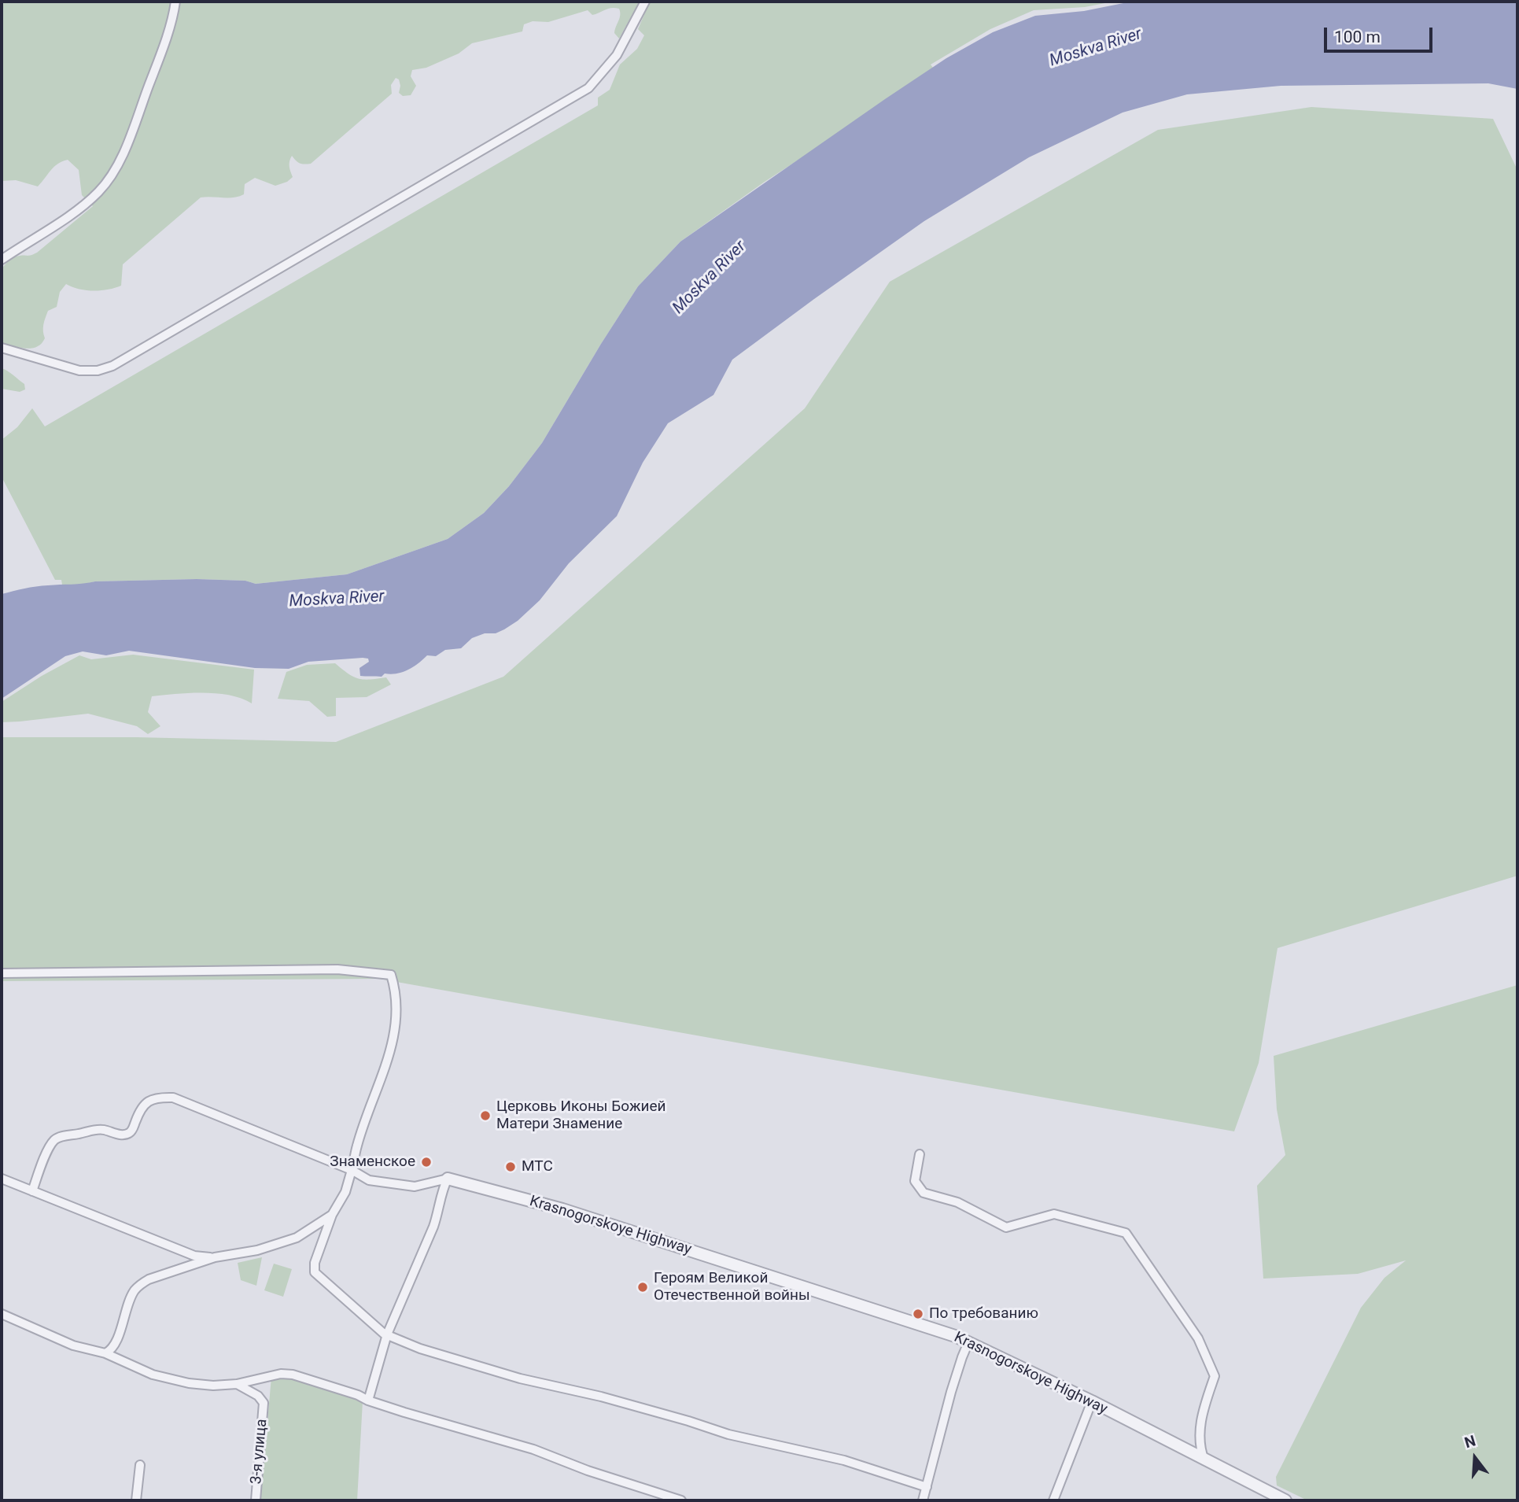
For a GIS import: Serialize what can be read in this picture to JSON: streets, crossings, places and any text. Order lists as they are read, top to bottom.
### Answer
{
  "streets": {
    "street": ["Krasnogorskoye Highway", "3-я улица"]
  },
  "water": ["Moskva River"],
  "places": [
    "Церковь Иконы Божией Матери Знамение",
    "Знаменское",
    "МТС",
    "Героям Великой Отечественной войны",
    "По требованию"
  ],
  "scale_bar": "100 m",
  "north": "top"
}
